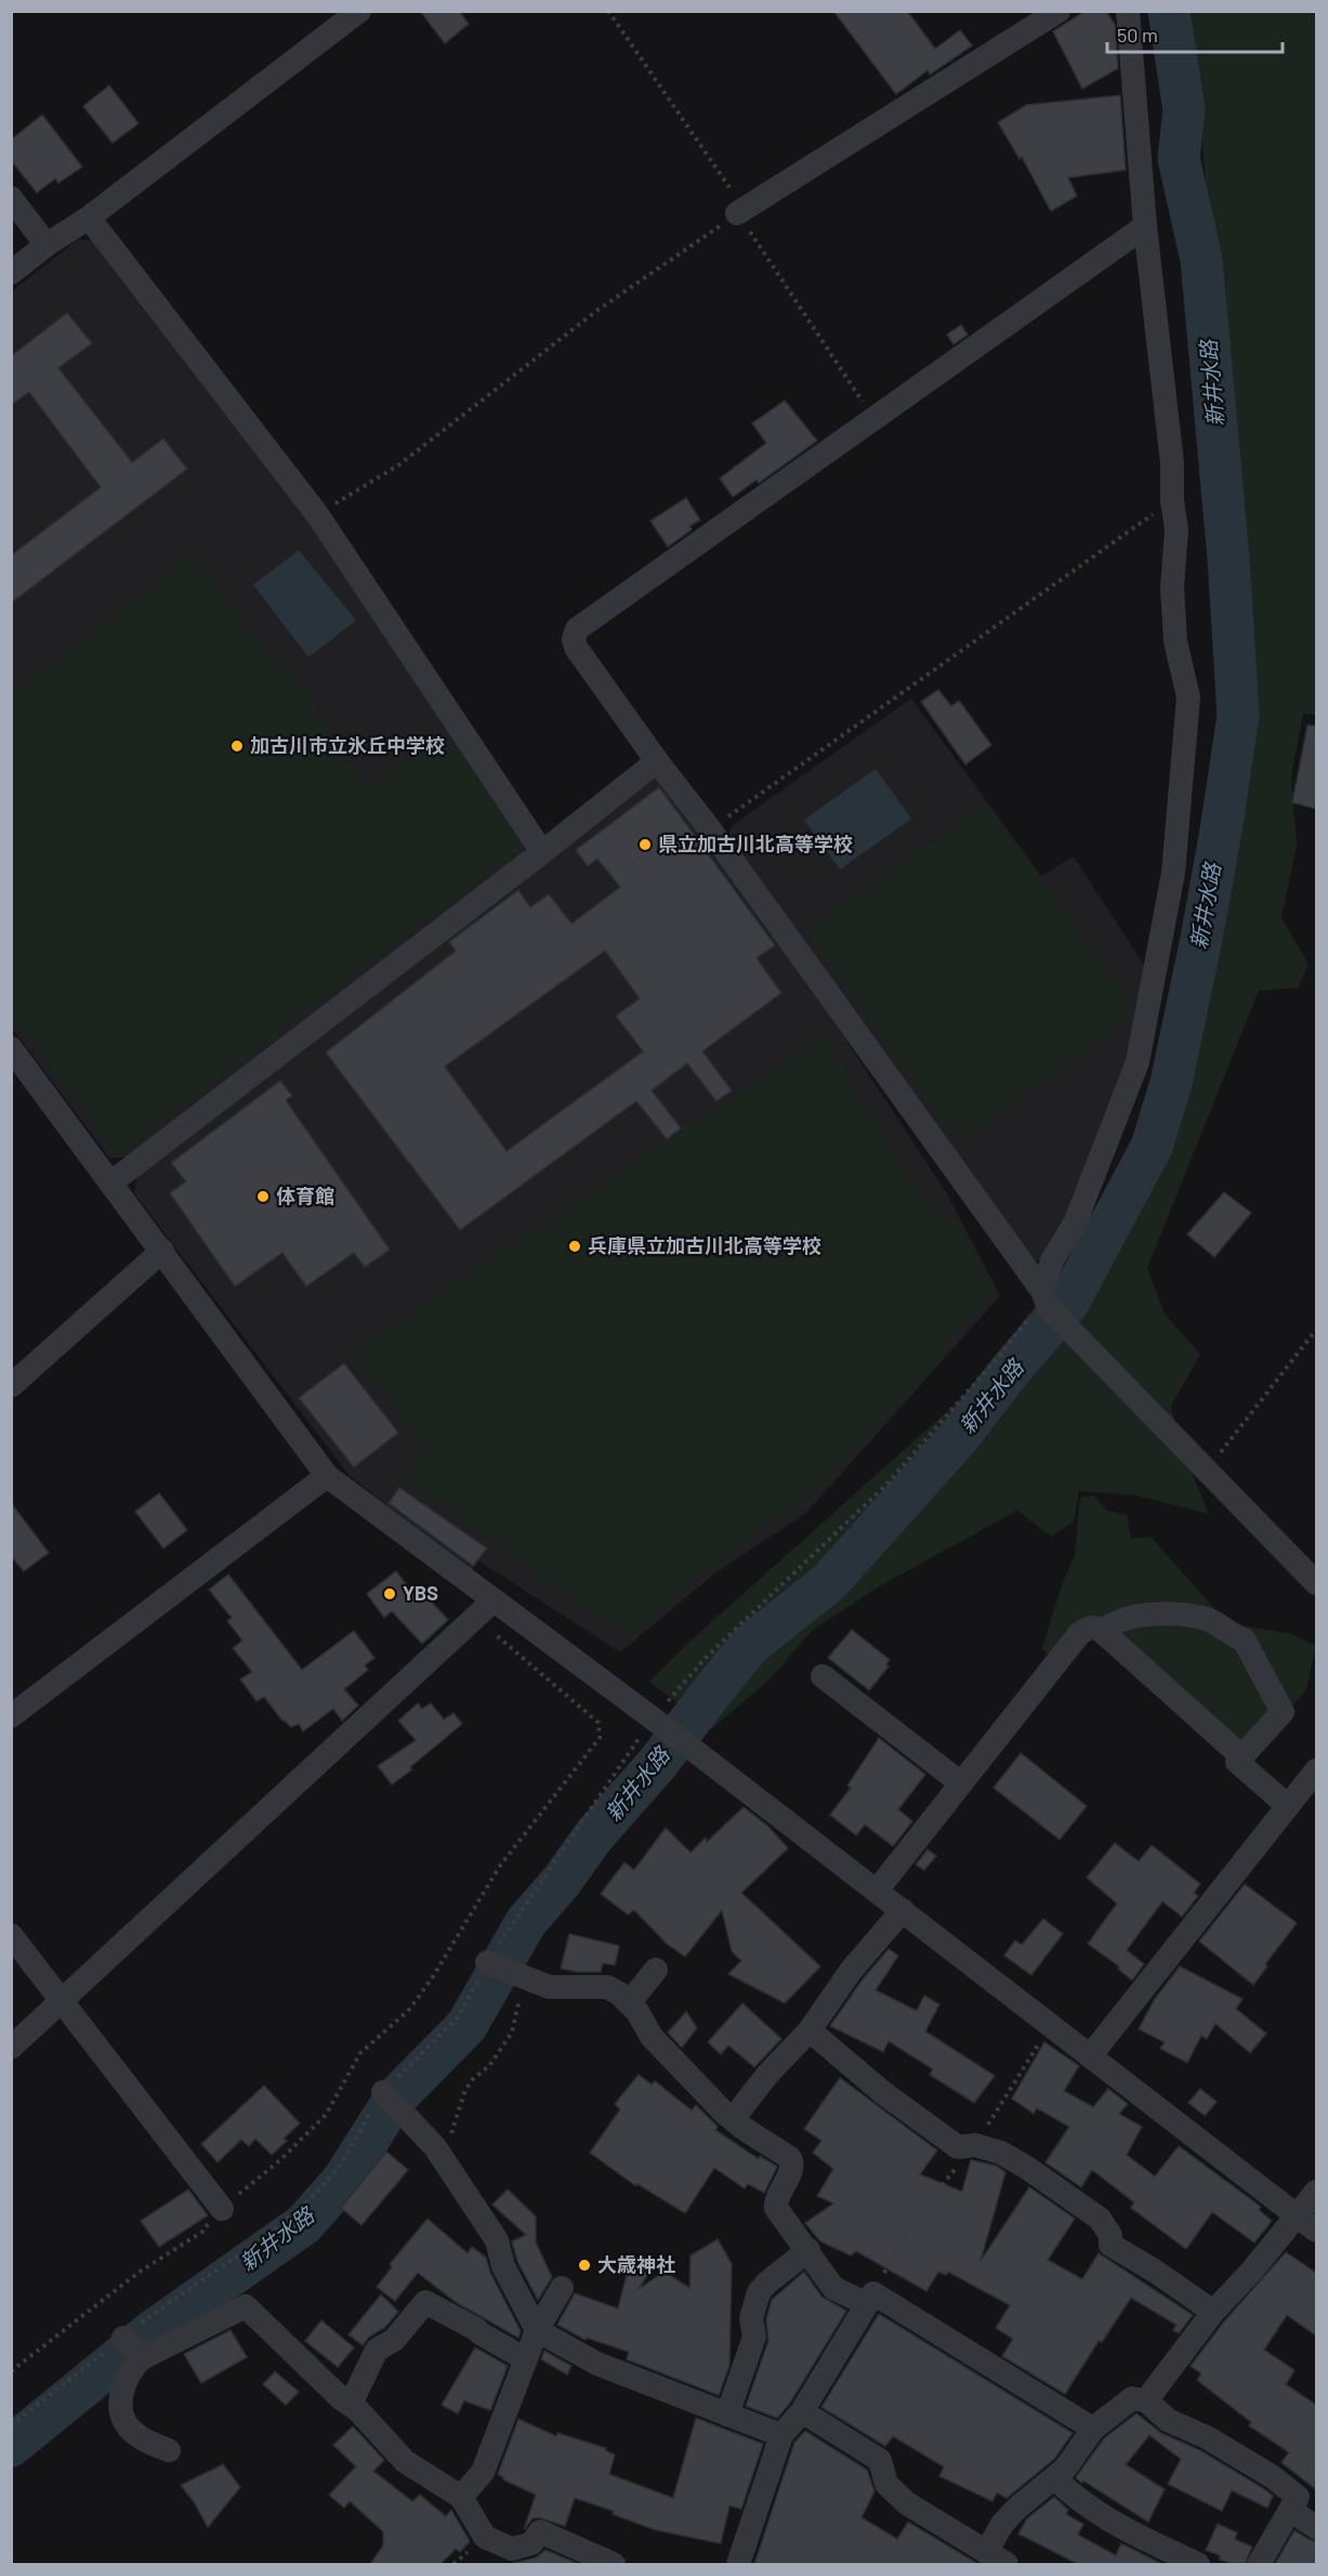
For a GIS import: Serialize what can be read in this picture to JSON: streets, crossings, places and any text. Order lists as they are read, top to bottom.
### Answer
{
  "water": ["新井水路"],
  "places": [
    "加古川市立氷丘中学校",
    "県立加古川北高等学校",
    "体育館",
    "兵庫県立加古川北高等学校",
    "YBS",
    "大歳神社"
  ],
  "scale_bar": "50 m"
}
